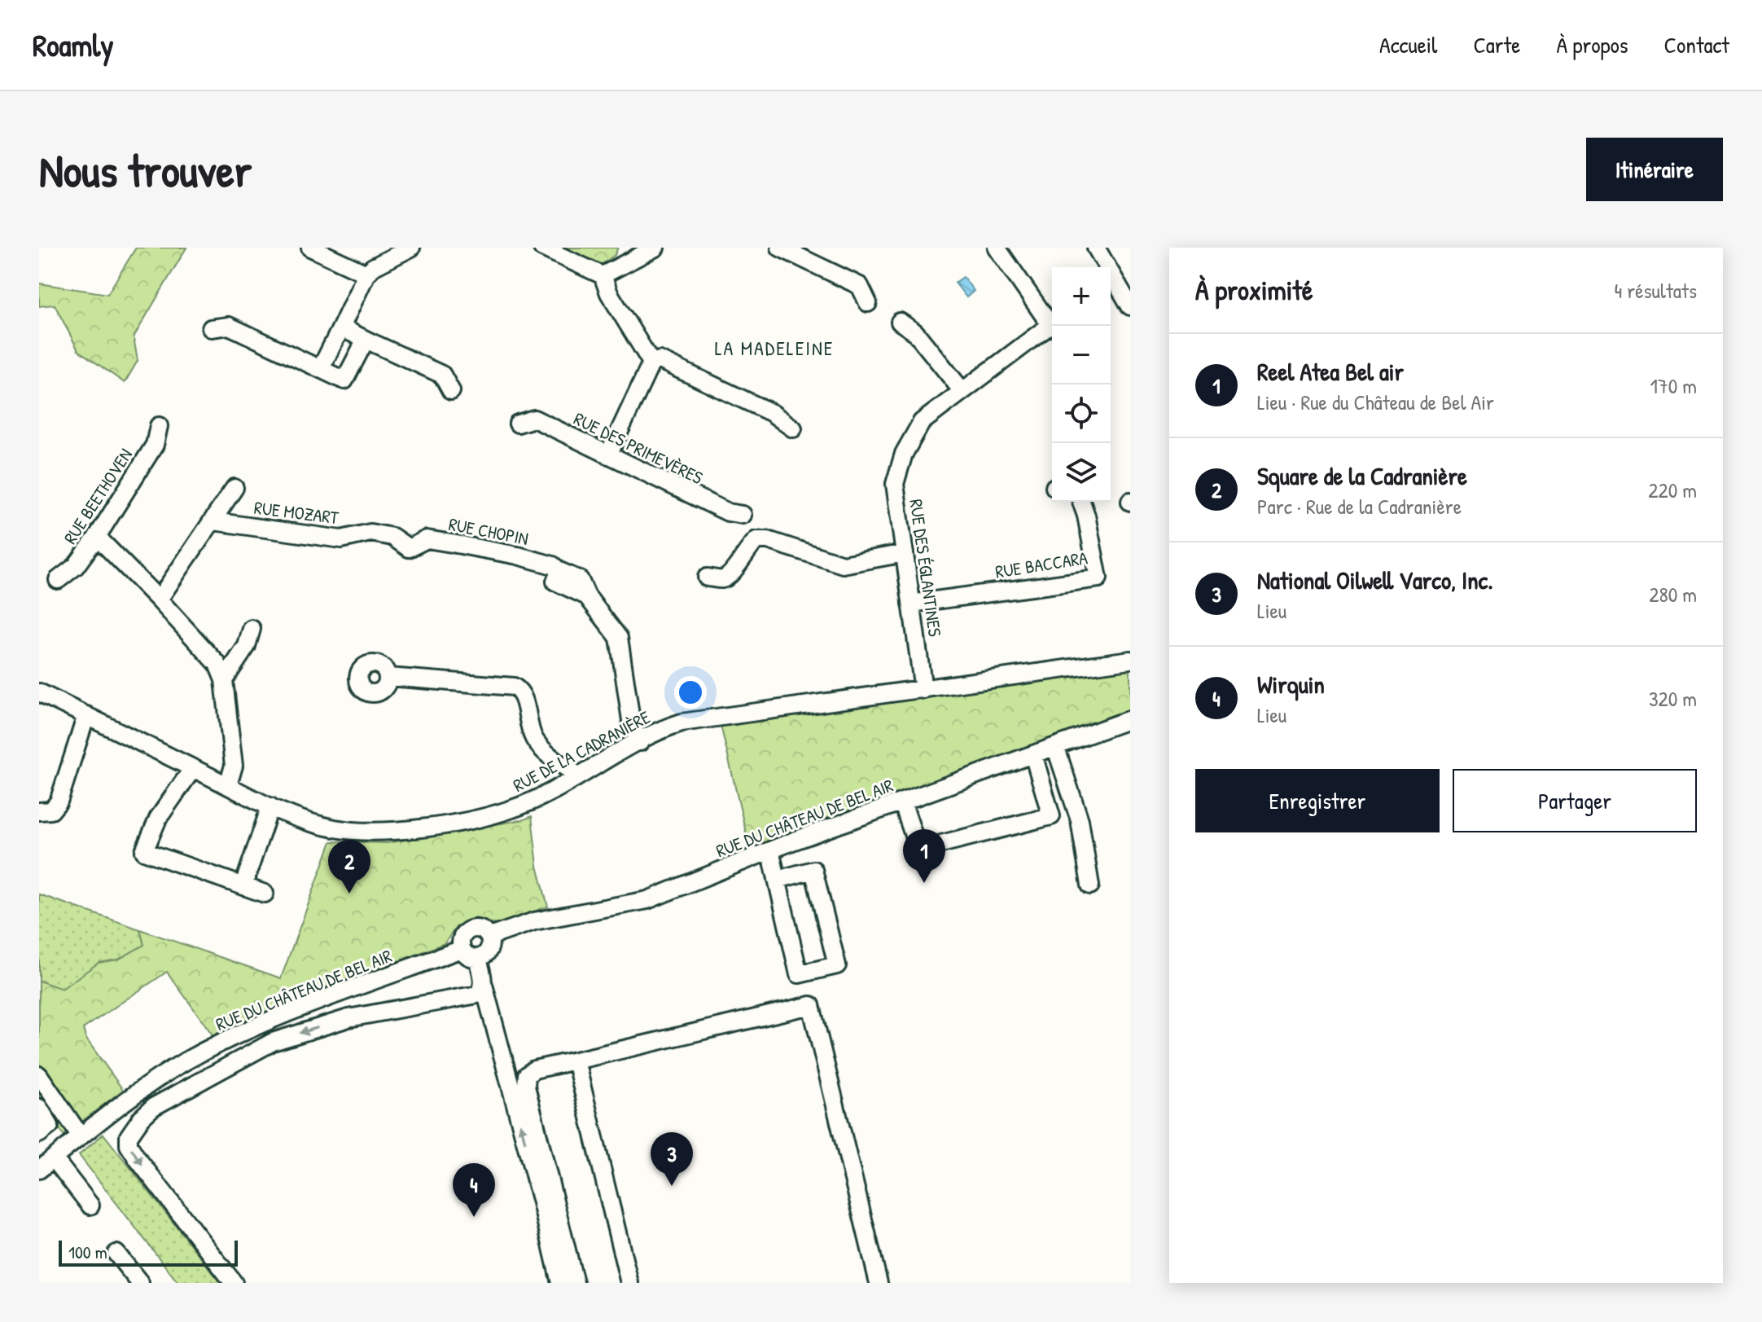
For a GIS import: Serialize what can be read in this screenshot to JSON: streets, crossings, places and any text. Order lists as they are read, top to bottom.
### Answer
{
  "streets": {
    "street": [
      "RUE DES PRIMEVÈRES",
      "RUE BEETHOVEN",
      "RUE MOZART",
      "RUE CHOPIN",
      "RUE BACCARA",
      "RUE DES ÉGLANTINES",
      "RUE DE LA CADRANIÈRE",
      "RUE DU CHÂTEAU DE BEL AIR"
    ]
  },
  "crossings": [
    ["RUE MOZART", "RUE CHOPIN"],
    ["RUE CHOPIN", "RUE DE LA CADRANIÈRE"],
    ["RUE BACCARA", "RUE DES ÉGLANTINES"],
    ["RUE DES ÉGLANTINES", "RUE DE LA CADRANIÈRE"]
  ],
  "districts": ["LA MADELEINE"],
  "scale_bar": "100 m",
  "page": {
    "header": "Roamly",
    "nav": [
      "Accueil",
      "Carte",
      "À propos",
      "Contact"
    ],
    "buttons": [
      "Itinéraire",
      ["Enregistrer", "Partager"]
    ],
    "title": "Nous trouver",
    "heading": ["À proximité", "4 résultats"],
    "map_buttons": ["+", "−"],
    "list": [
      {
        "mark": "1",
        "name": "Reel Atea Bel air",
        "note": "Lieu · Rue du Château de Bel Air",
        "value": "170 m"
      },
      {
        "mark": "2",
        "name": "Square de la Cadranière",
        "note": "Parc · Rue de la Cadranière",
        "value": "220 m"
      },
      {
        "mark": "3",
        "name": "National Oilwell Varco, Inc.",
        "note": "Lieu",
        "value": "280 m"
      },
      {
        "mark": "4",
        "name": "Wirquin",
        "note": "Lieu",
        "value": "320 m"
      }
    ],
    "pins": [
      "1",
      "2",
      "3",
      "4"
    ],
    "scale": "100 m"
  }
}
